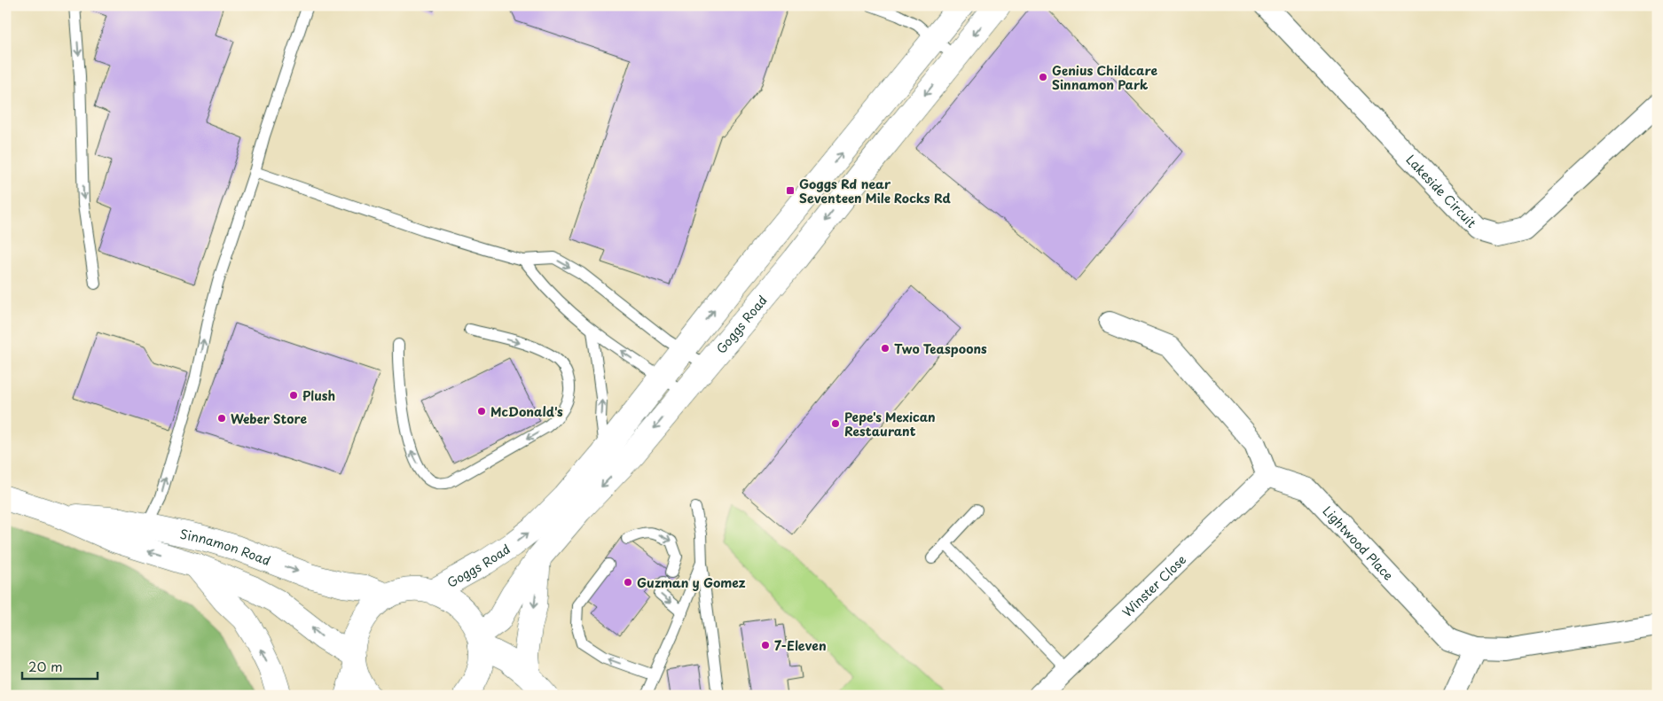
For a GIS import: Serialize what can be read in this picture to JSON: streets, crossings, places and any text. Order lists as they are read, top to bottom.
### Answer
{
  "streets": {
    "main road": ["Goggs Road", "Sinnamon Road"],
    "street": ["Lakeside Circuit", "Lightwood Place", "Winster Close"]
  },
  "crossings": [
    ["Lightwood Place", "Winster Close"]
  ],
  "places": {
    "other": [
      "Genius Childcare Sinnamon Park",
      "Two Teaspoons",
      "Plush",
      "McDonald's",
      "Weber Store",
      "Pepe's Mexican Restaurant",
      "Guzman y Gomez",
      "7-Eleven"
    ],
    "transit": ["Goggs Rd near Seventeen Mile Rocks Rd"]
  },
  "scale_bar": "20 m"
}
